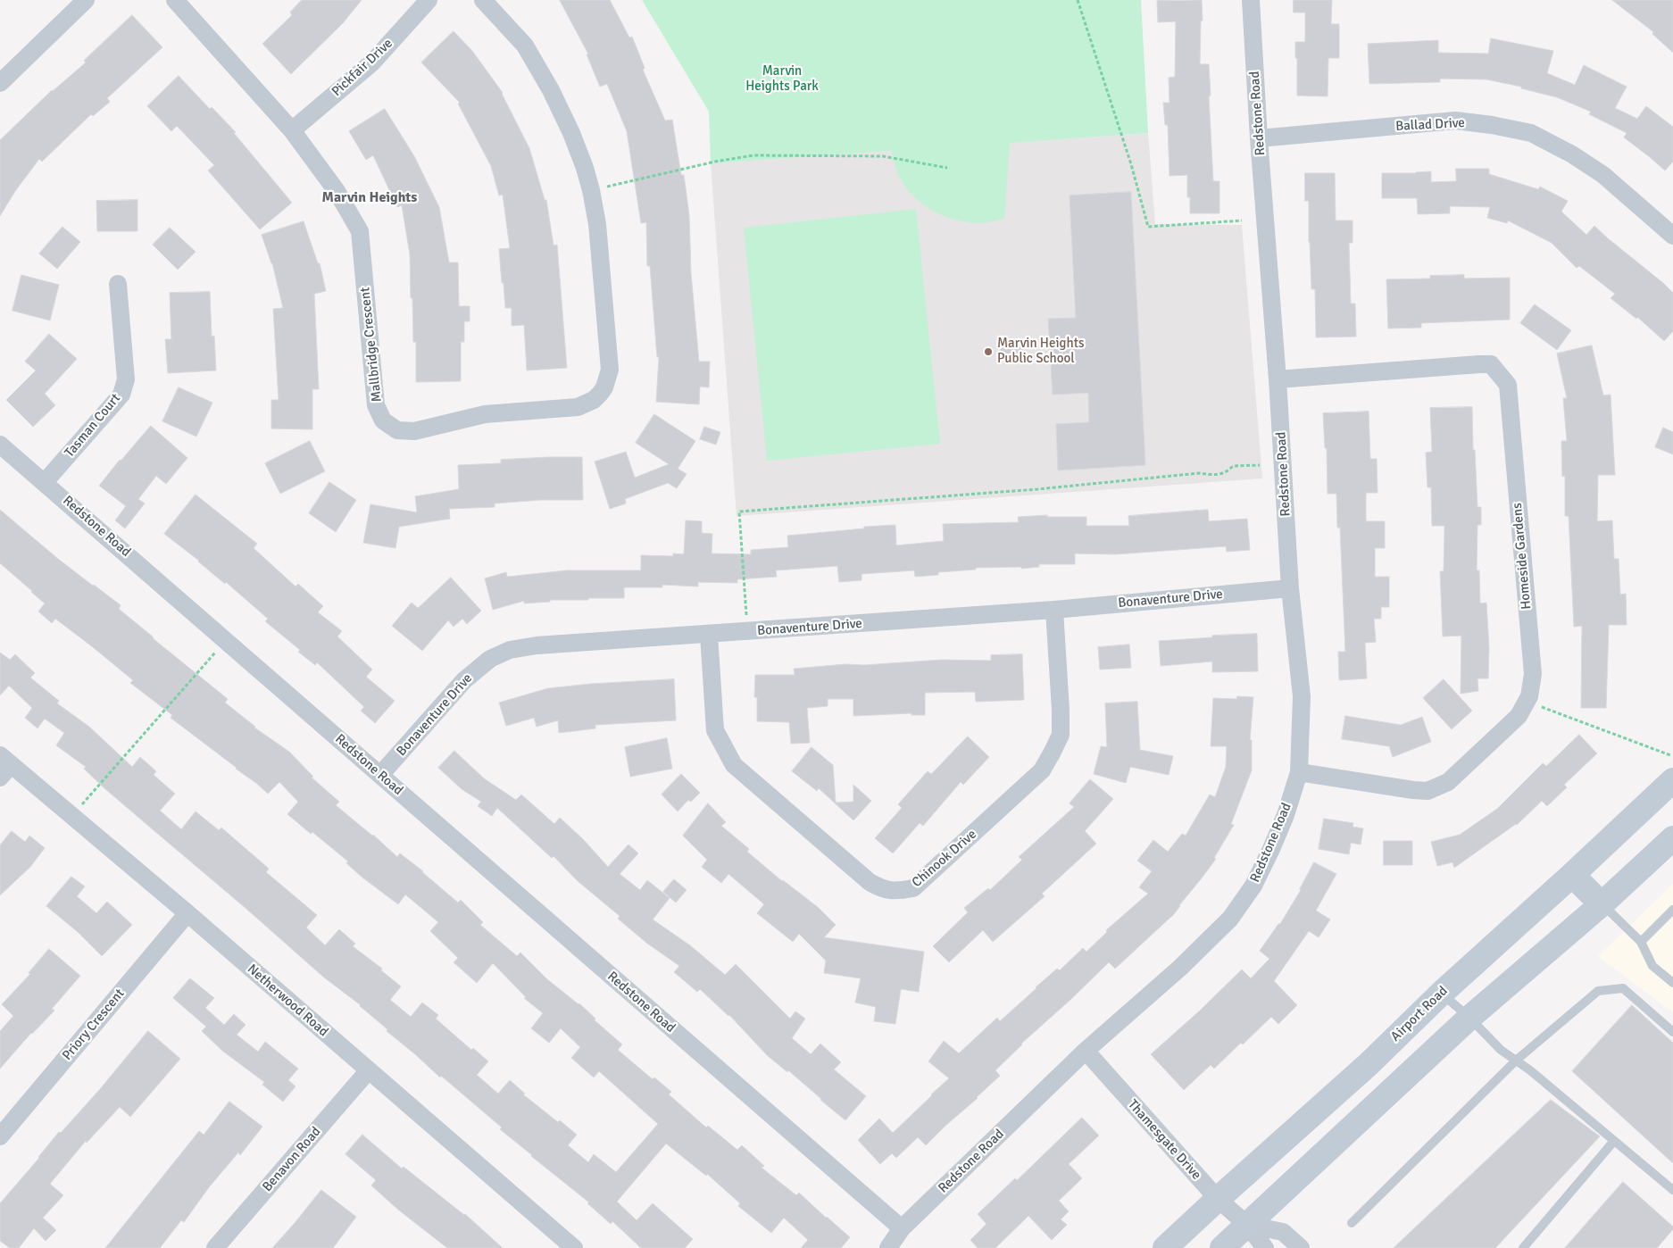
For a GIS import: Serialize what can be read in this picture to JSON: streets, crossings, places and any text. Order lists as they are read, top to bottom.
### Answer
{
  "streets": {
    "main road": ["Airport Road"],
    "street": [
      "Pickfair Drive",
      "Redstone Road",
      "Ballad Drive",
      "Mallbridge Crescent",
      "Tasman Court",
      "Homeside Gardens",
      "Bonaventure Drive",
      "Chinook Drive",
      "Netherwood Road",
      "Priory Crescent",
      "Thamesgate Drive",
      "Benavon Road"
    ]
  },
  "crossings": [
    ["Pickfair Drive", "Mallbridge Crescent"],
    ["Redstone Road", "Ballad Drive"],
    ["Redstone Road", "Tasman Court"],
    ["Redstone Road", "Homeside Gardens"],
    ["Redstone Road", "Bonaventure Drive"],
    ["Redstone Road", "Thamesgate Drive"],
    ["Bonaventure Drive", "Chinook Drive"],
    ["Netherwood Road", "Priory Crescent"],
    ["Netherwood Road", "Benavon Road"],
    ["Airport Road", "Thamesgate Drive"]
  ],
  "districts": ["Marvin Heights"],
  "parks": ["Marvin Heights Park"],
  "places": ["Marvin Heights Public School"]
}
